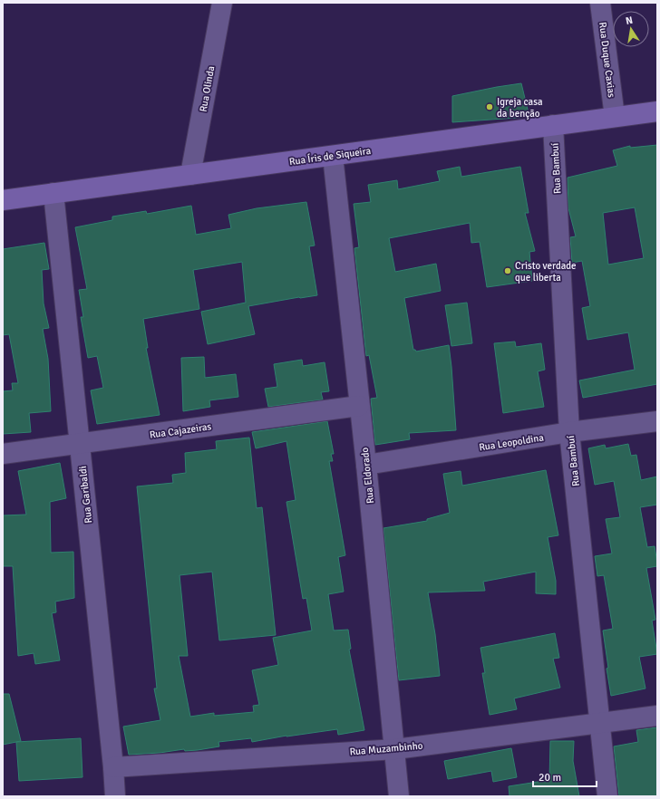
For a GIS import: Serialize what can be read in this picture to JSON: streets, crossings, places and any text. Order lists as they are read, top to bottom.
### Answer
{
  "streets": {
    "street": [
      "Rua Duque Caxias",
      "Rua Olinda",
      "Rua Íris de Siqueira",
      "Rua Bambuí",
      "Rua Cajazeiras",
      "Rua Leopoldina",
      "Rua Eldorado",
      "Rua Garibaldi",
      "Rua Muzambinho"
    ]
  },
  "crossings": [
    ["Rua Duque Caxias", "Rua Íris de Siqueira"],
    ["Rua Olinda", "Rua Íris de Siqueira"],
    ["Rua Íris de Siqueira", "Rua Bambuí"],
    ["Rua Íris de Siqueira", "Rua Eldorado"],
    ["Rua Íris de Siqueira", "Rua Garibaldi"],
    ["Rua Bambuí", "Rua Leopoldina"],
    ["Rua Bambuí", "Rua Muzambinho"],
    ["Rua Cajazeiras", "Rua Eldorado"],
    ["Rua Cajazeiras", "Rua Garibaldi"],
    ["Rua Leopoldina", "Rua Eldorado"],
    ["Rua Eldorado", "Rua Muzambinho"],
    ["Rua Garibaldi", "Rua Muzambinho"]
  ],
  "places": ["Igreja casa da benção", "Cristo verdade que liberta"],
  "scale_bar": "20 m",
  "north": "top"
}
